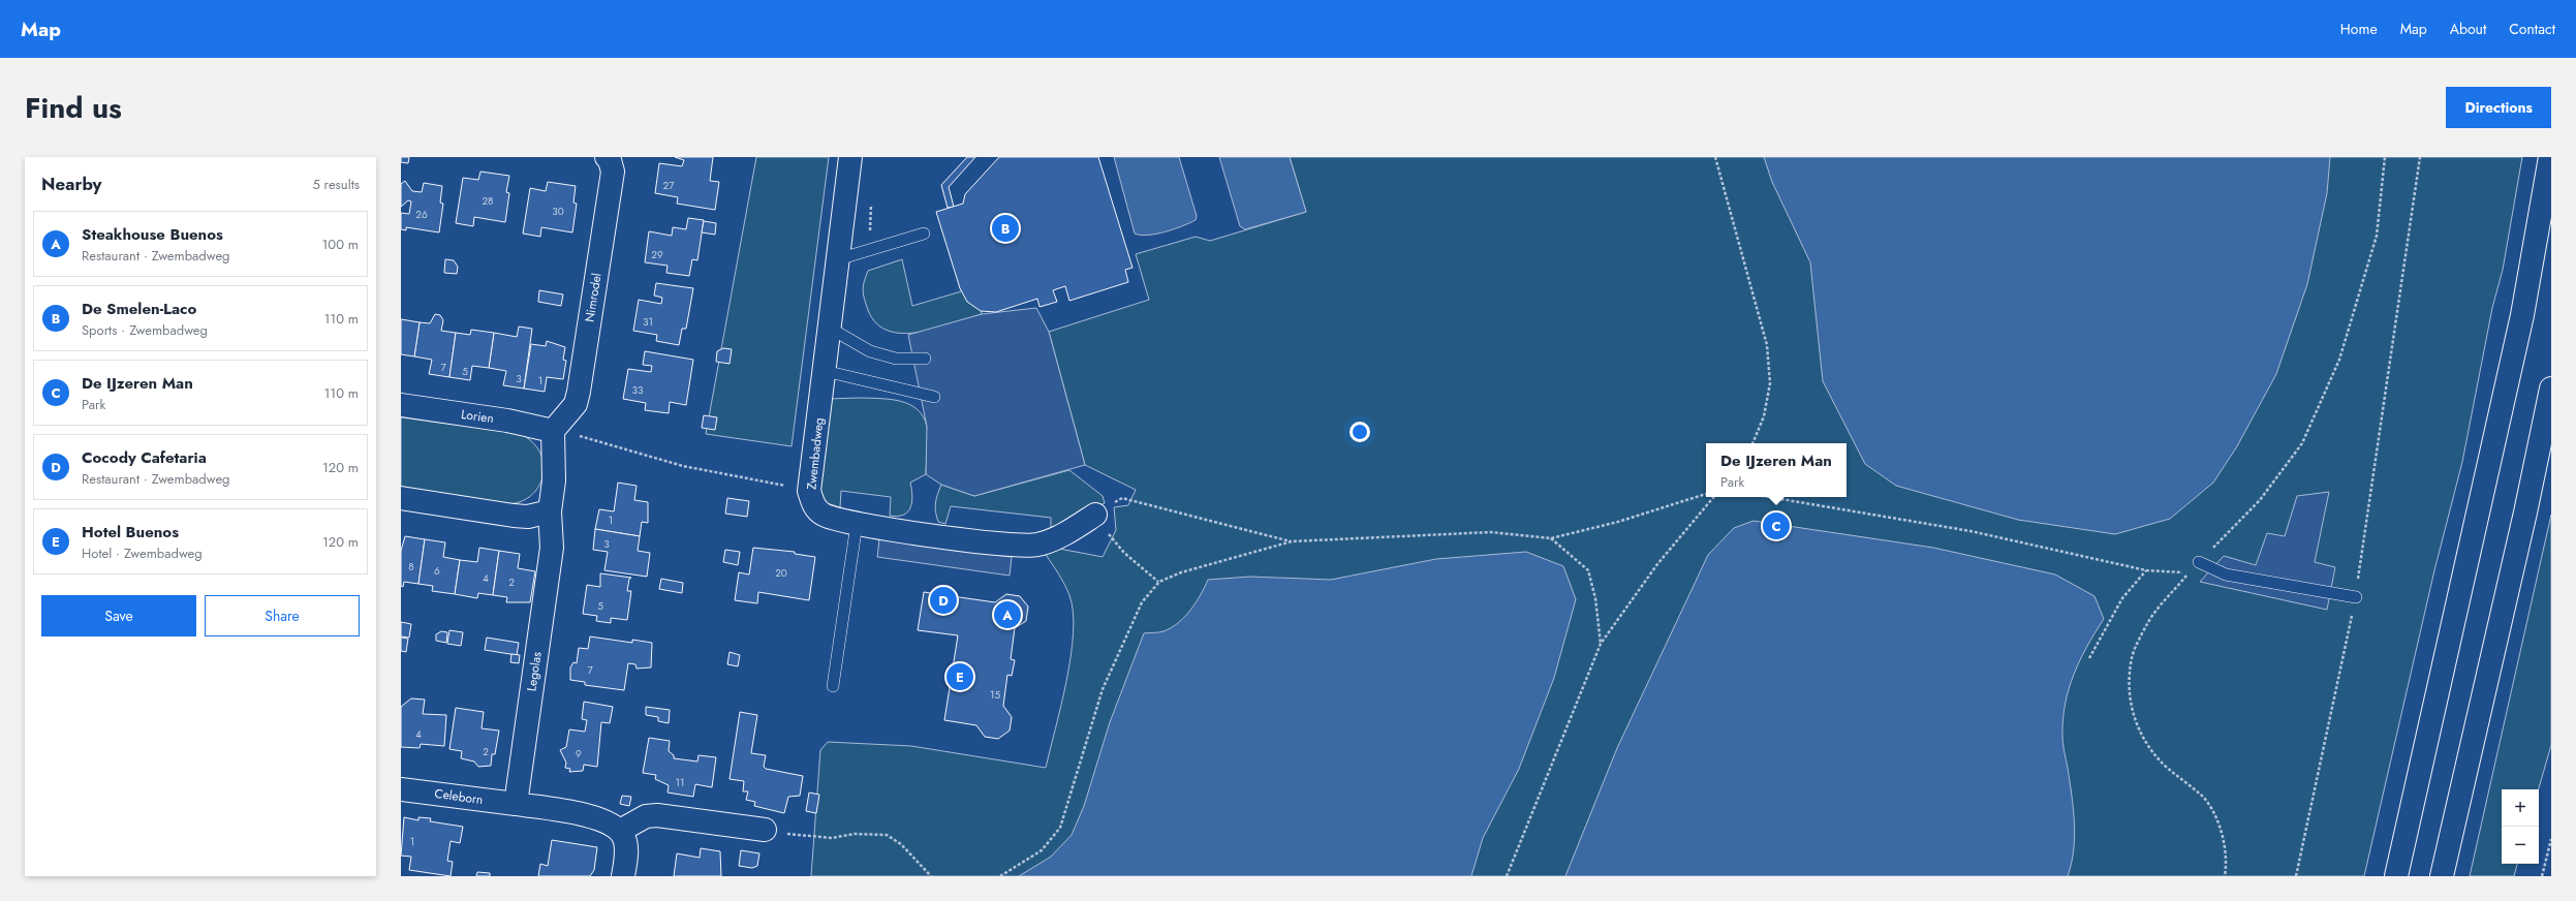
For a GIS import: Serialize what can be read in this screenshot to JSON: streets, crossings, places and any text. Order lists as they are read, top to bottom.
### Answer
{
  "streets": {
    "main road": [
      "Nimrodel",
      "Lorien",
      "Zwembadweg",
      "Legolas",
      "Celeborn"
    ]
  },
  "crossings": [
    ["Nimrodel", "Lorien"],
    ["Nimrodel", "Legolas"],
    ["Lorien", "Legolas"],
    ["Legolas", "Celeborn"]
  ],
  "house_numbers": [
    "27",
    "28",
    "30",
    "26",
    "29",
    "31",
    "7",
    "5",
    "3",
    "1",
    "33",
    "1",
    "3",
    "8",
    "6",
    "20",
    "4",
    "2",
    "5",
    "7",
    "15",
    "4",
    "2",
    "9",
    "11",
    "1"
  ],
  "page": {
    "header": "Map",
    "nav": [
      "Home",
      "Map",
      "About",
      "Contact"
    ],
    "title": "Find us",
    "buttons": [
      "Directions",
      ["Save", "Share"]
    ],
    "heading": ["Nearby", "5 results"],
    "list": [
      {
        "mark": "A",
        "name": "Steakhouse Buenos",
        "note": "Restaurant · Zwembadweg",
        "value": "100 m"
      },
      {
        "mark": "B",
        "name": "De Smelen-Laco",
        "note": "Sports · Zwembadweg",
        "value": "110 m"
      },
      {
        "mark": "C",
        "name": "De IJzeren Man",
        "note": "Park",
        "value": "110 m"
      },
      {
        "mark": "D",
        "name": "Cocody Cafetaria",
        "note": "Restaurant · Zwembadweg",
        "value": "120 m"
      },
      {
        "mark": "E",
        "name": "Hotel Buenos",
        "note": "Hotel · Zwembadweg",
        "value": "120 m"
      }
    ],
    "pins": [
      "B",
      "C",
      "D",
      "A",
      "E"
    ],
    "popup": ["De IJzeren Man", "Park"],
    "map_buttons": ["+", "−"]
  }
}
